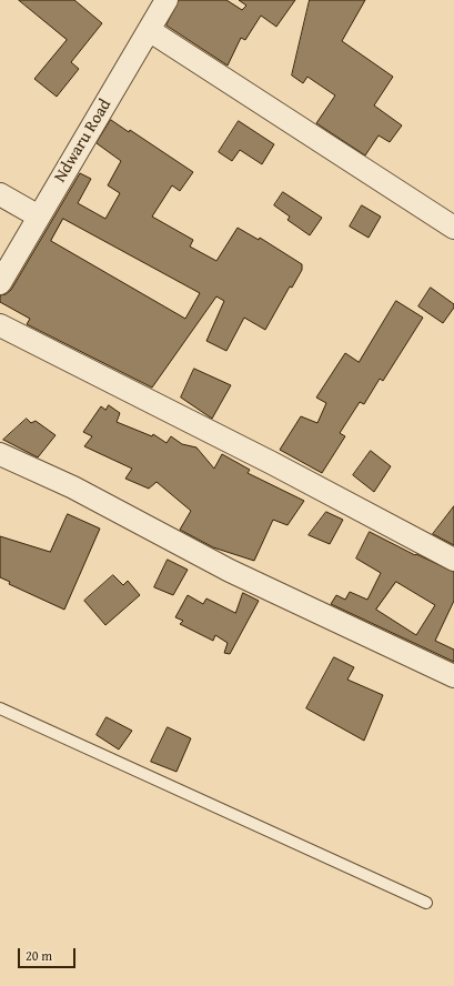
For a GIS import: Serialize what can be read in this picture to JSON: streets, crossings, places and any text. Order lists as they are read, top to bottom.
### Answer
{
  "streets": {
    "street": ["Ndwaru Road"]
  },
  "scale_bar": "20 m"
}
